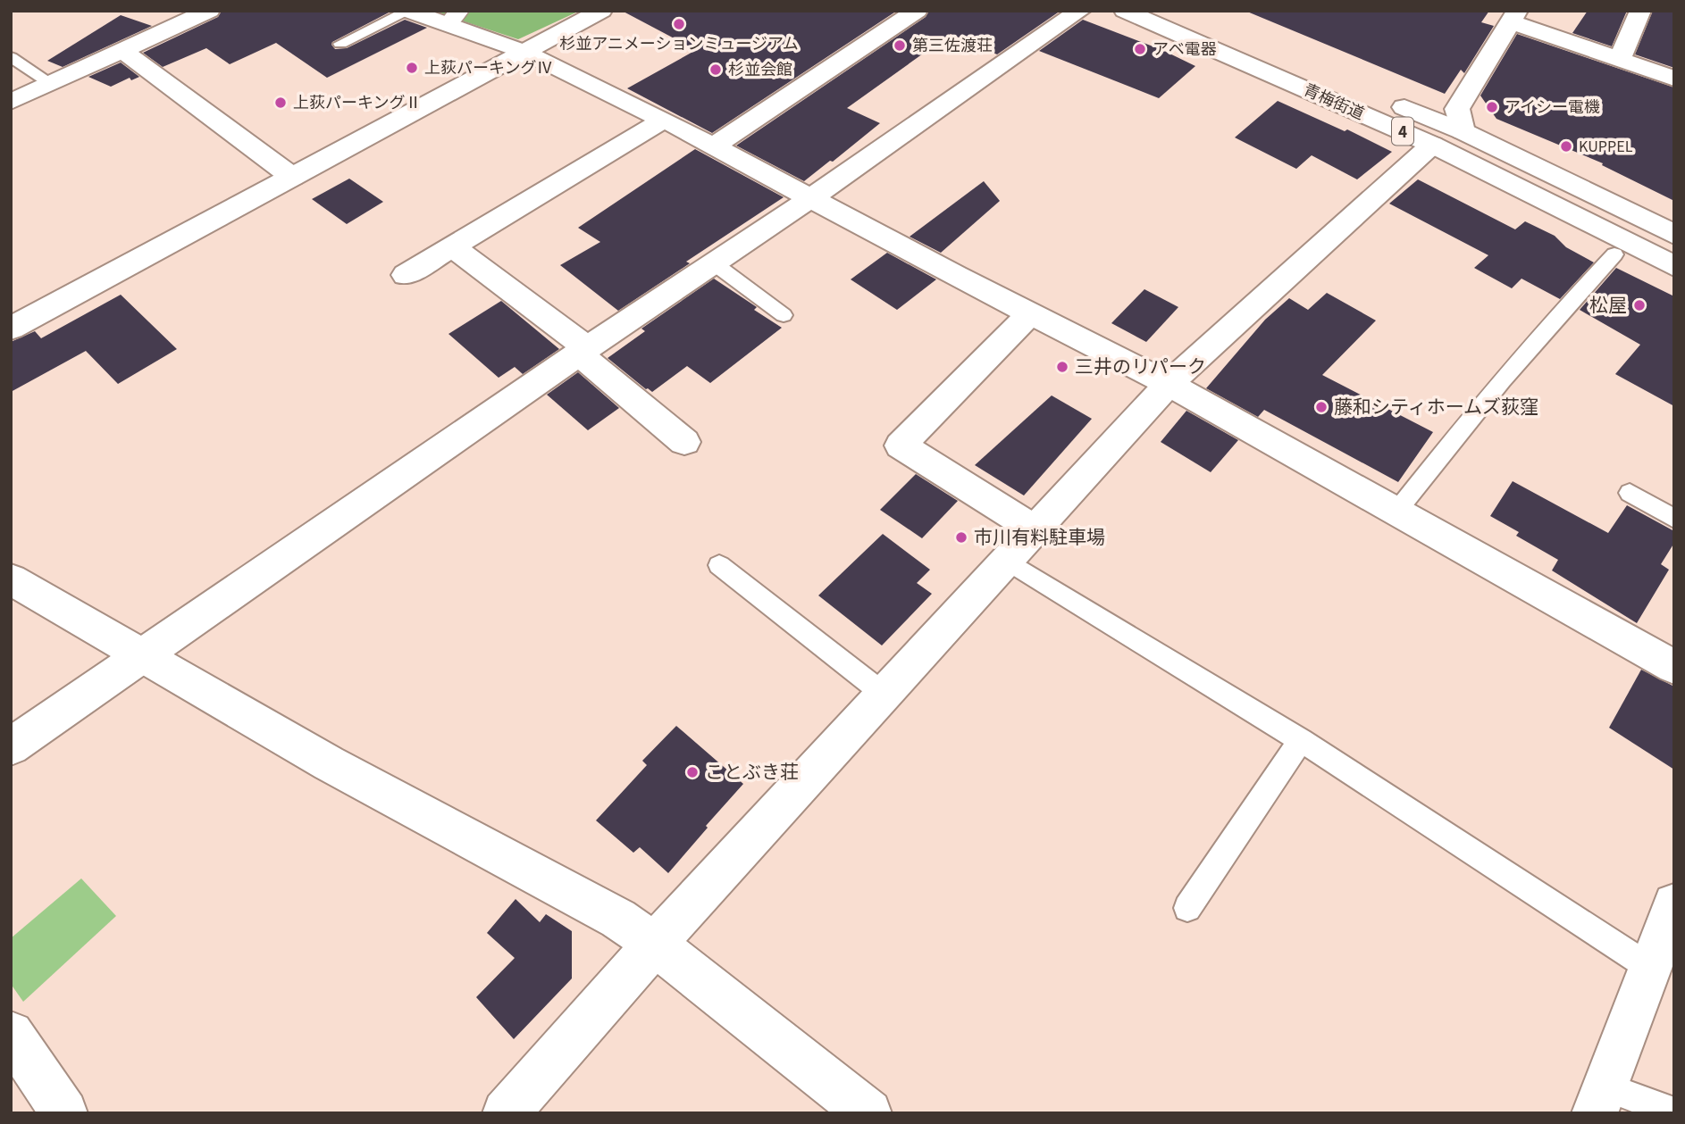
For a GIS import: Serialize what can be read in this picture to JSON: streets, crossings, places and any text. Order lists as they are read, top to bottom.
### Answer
{
  "streets": {
    "street": ["青梅街道", "4"]
  },
  "places": [
    "杉並アニメーションミュージアム",
    "第三佐渡荘",
    "アベ電器",
    "上荻パーキングⅣ",
    "杉並会館",
    "上荻パーキングⅡ",
    "アイシー電機",
    "KUPPEL",
    "松屋",
    "三井のリパーク",
    "藤和シティホームズ荻窪",
    "市川有料駐車場",
    "ことぶき荘"
  ]
}
